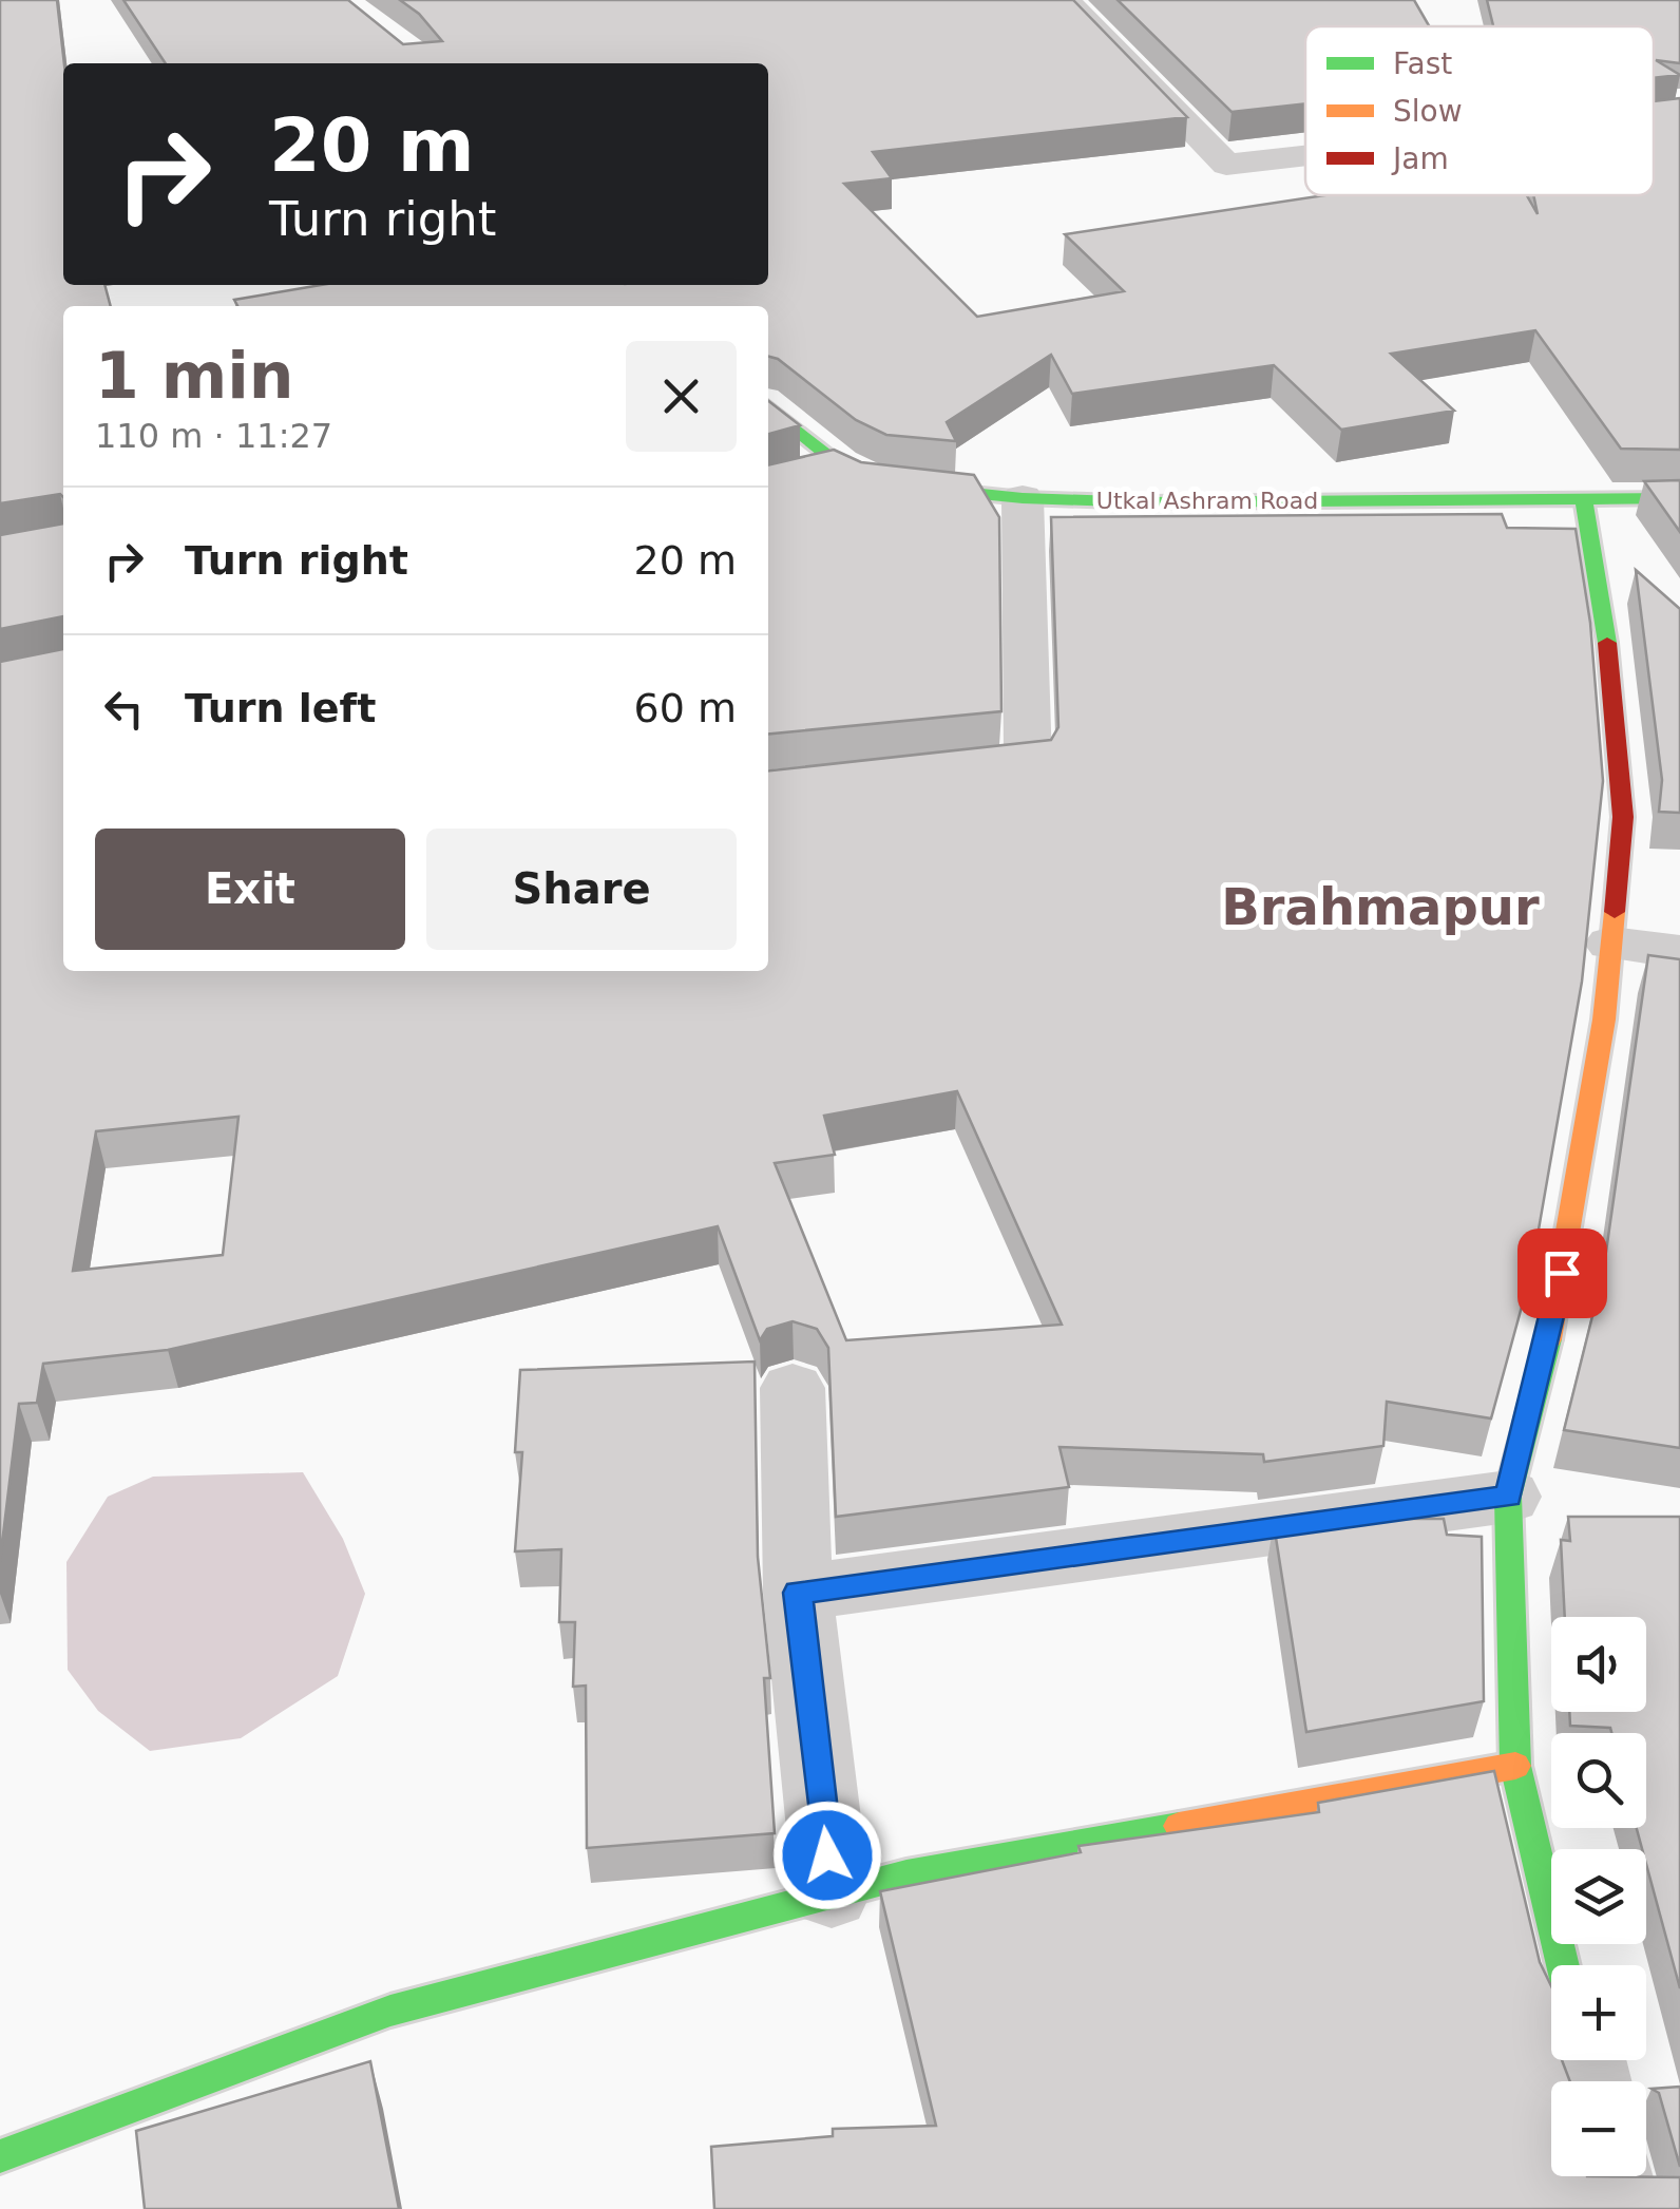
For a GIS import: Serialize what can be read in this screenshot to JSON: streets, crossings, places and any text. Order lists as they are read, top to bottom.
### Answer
{
  "streets": {
    "street": ["Utkal Ashram Road"]
  },
  "districts": ["Brahmapur"],
  "legend": ["Fast", "Slow", "Jam"],
  "page": {
    "turn": ["20 m", "Turn right"],
    "heading": ["1 min", "110 m · 11:27"],
    "list": [
      {
        "name": "Turn right",
        "value": "20 m"
      },
      {
        "name": "Turn left",
        "value": "60 m"
      }
    ],
    "buttons": ["Exit", "Share"],
    "map_buttons": ["+", "−"]
  }
}
